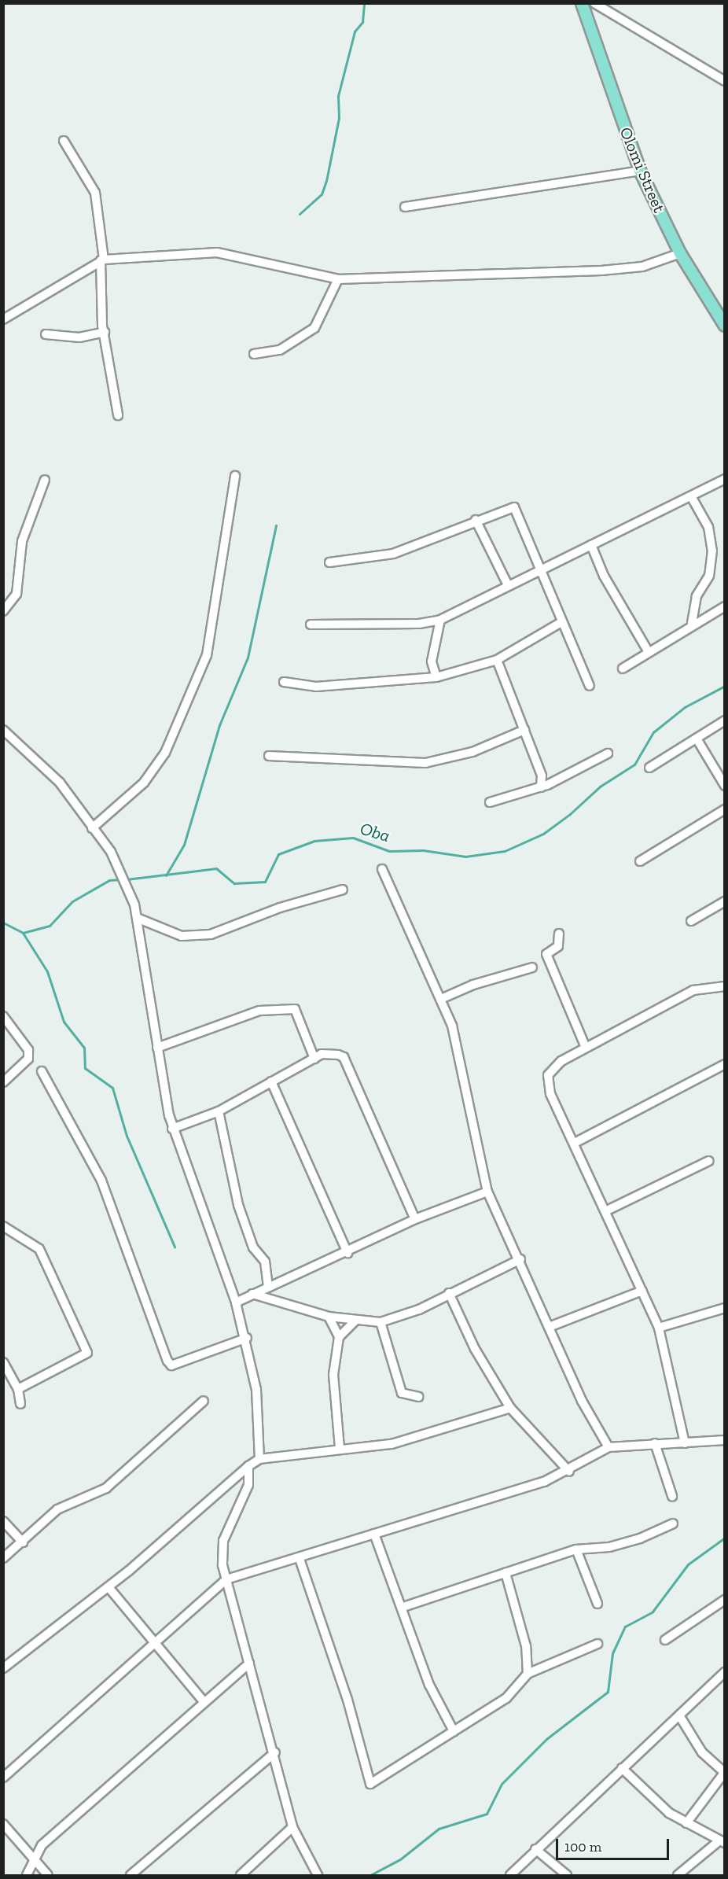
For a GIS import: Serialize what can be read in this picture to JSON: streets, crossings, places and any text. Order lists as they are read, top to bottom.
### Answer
{
  "streets": {
    "main road": ["Olomi Street"]
  },
  "water": ["Oba"],
  "scale_bar": "100 m"
}
